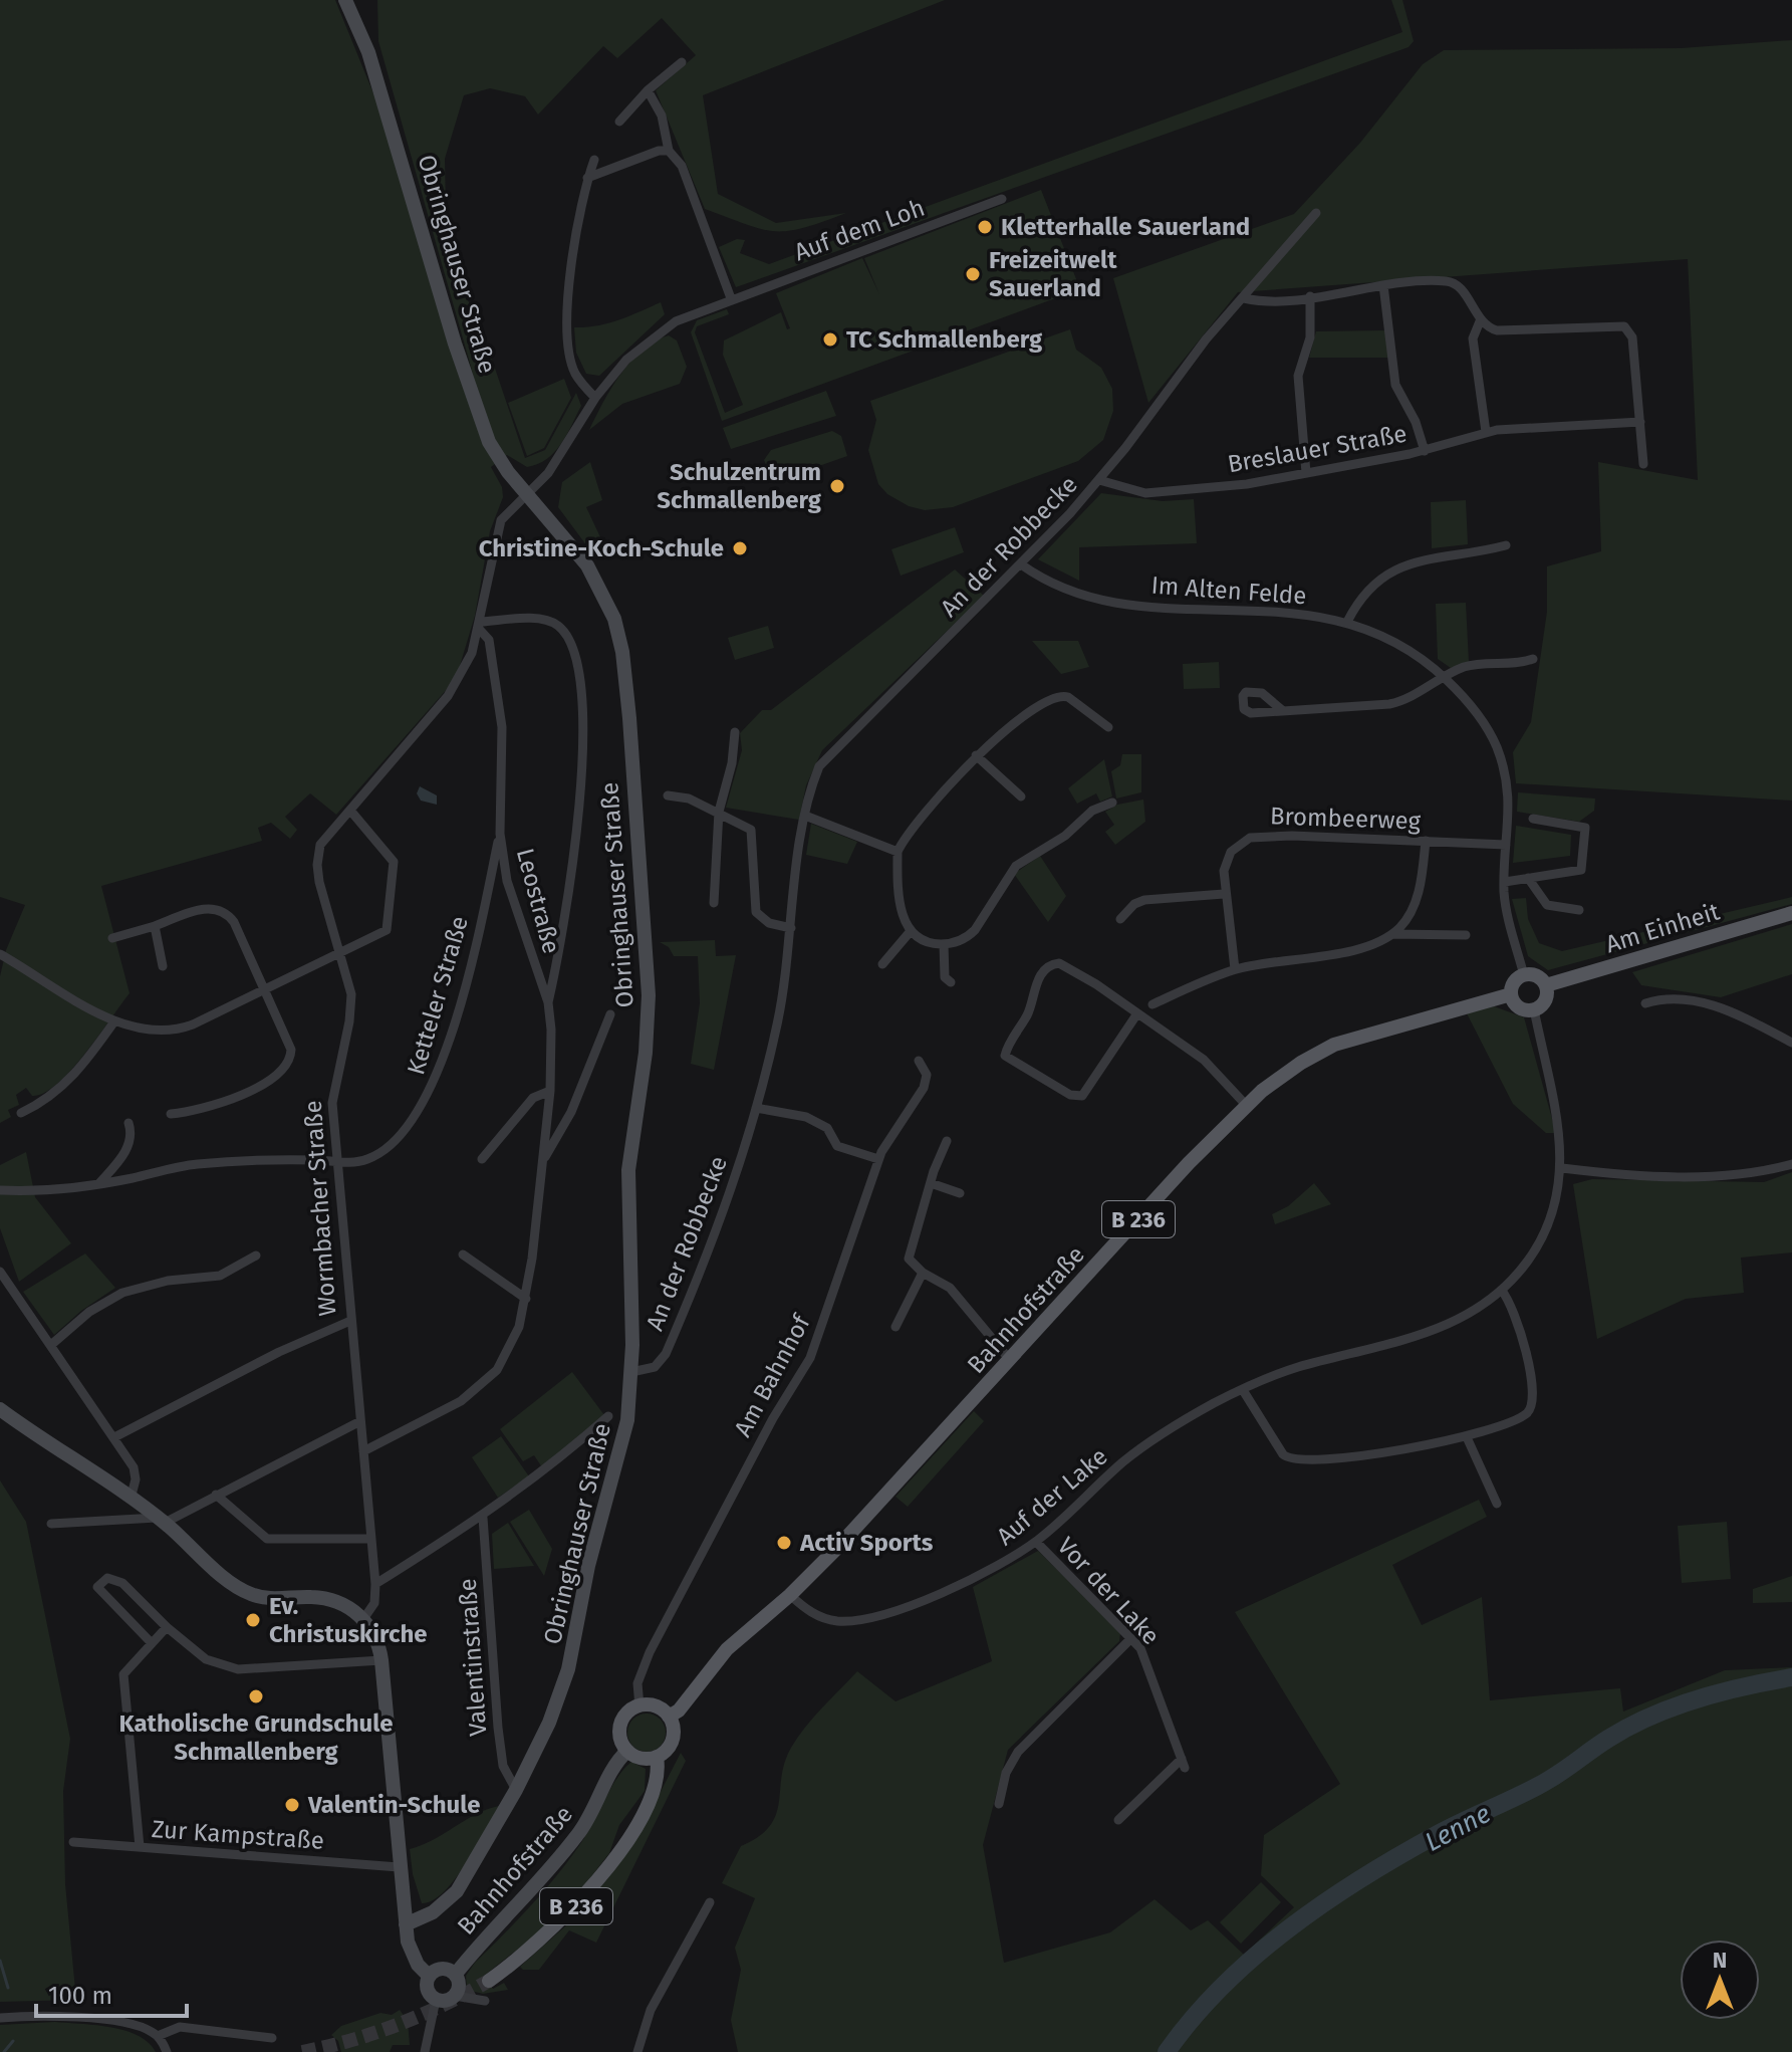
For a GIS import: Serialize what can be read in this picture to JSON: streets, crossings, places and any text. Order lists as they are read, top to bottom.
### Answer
{
  "streets": {
    "main road": ["Am Einheit", "B 236", "Bahnhofstraße"],
    "street": [
      "Auf dem Loh",
      "Obringhauser Straße",
      "Breslauer Straße",
      "An der Robbecke",
      "Im Alten Felde",
      "Brombeerweg",
      "Leostraße",
      "Ketteler Straße",
      "Wormbacher Straße",
      "Am Bahnhof",
      "Auf der Lake",
      "Vor der Lake",
      "Valentinstraße",
      "Zur Kampstraße"
    ]
  },
  "crossings": [
    ["Auf dem Loh", "Obringhauser Straße"],
    ["Auf dem Loh", "Wormbacher Straße"],
    ["Obringhauser Straße", "An der Robbecke"],
    ["Obringhauser Straße", "Wormbacher Straße"],
    ["Obringhauser Straße", "Valentinstraße"],
    ["Breslauer Straße", "An der Robbecke"],
    ["An der Robbecke", "Im Alten Felde"],
    ["Im Alten Felde", "Brombeerweg"],
    ["Im Alten Felde", "Am Einheit"],
    ["Im Alten Felde", "Bahnhofstraße"],
    ["Im Alten Felde", "Auf der Lake"],
    ["Leostraße", "Ketteler Straße"],
    ["Leostraße", "Wormbacher Straße"],
    ["Am Einheit", "Bahnhofstraße"],
    ["Am Einheit", "Auf der Lake"],
    ["Ketteler Straße", "Wormbacher Straße"],
    ["B 236", "Bahnhofstraße"],
    ["B 236", "Am Bahnhof"],
    ["Bahnhofstraße", "Am Bahnhof"],
    ["Bahnhofstraße", "Auf der Lake"],
    ["Auf der Lake", "Vor der Lake"]
  ],
  "water": ["Lenne"],
  "places": [
    "Kletterhalle Sauerland",
    "Freizeitwelt Sauerland",
    "TC Schmallenberg",
    "Schulzentrum Schmallenberg",
    "Christine-Koch-Schule",
    "Activ Sports",
    "Ev. Christuskirche",
    "Katholische Grundschule Schmallenberg",
    "Valentin-Schule"
  ],
  "scale_bar": "100 m",
  "north": "top"
}
